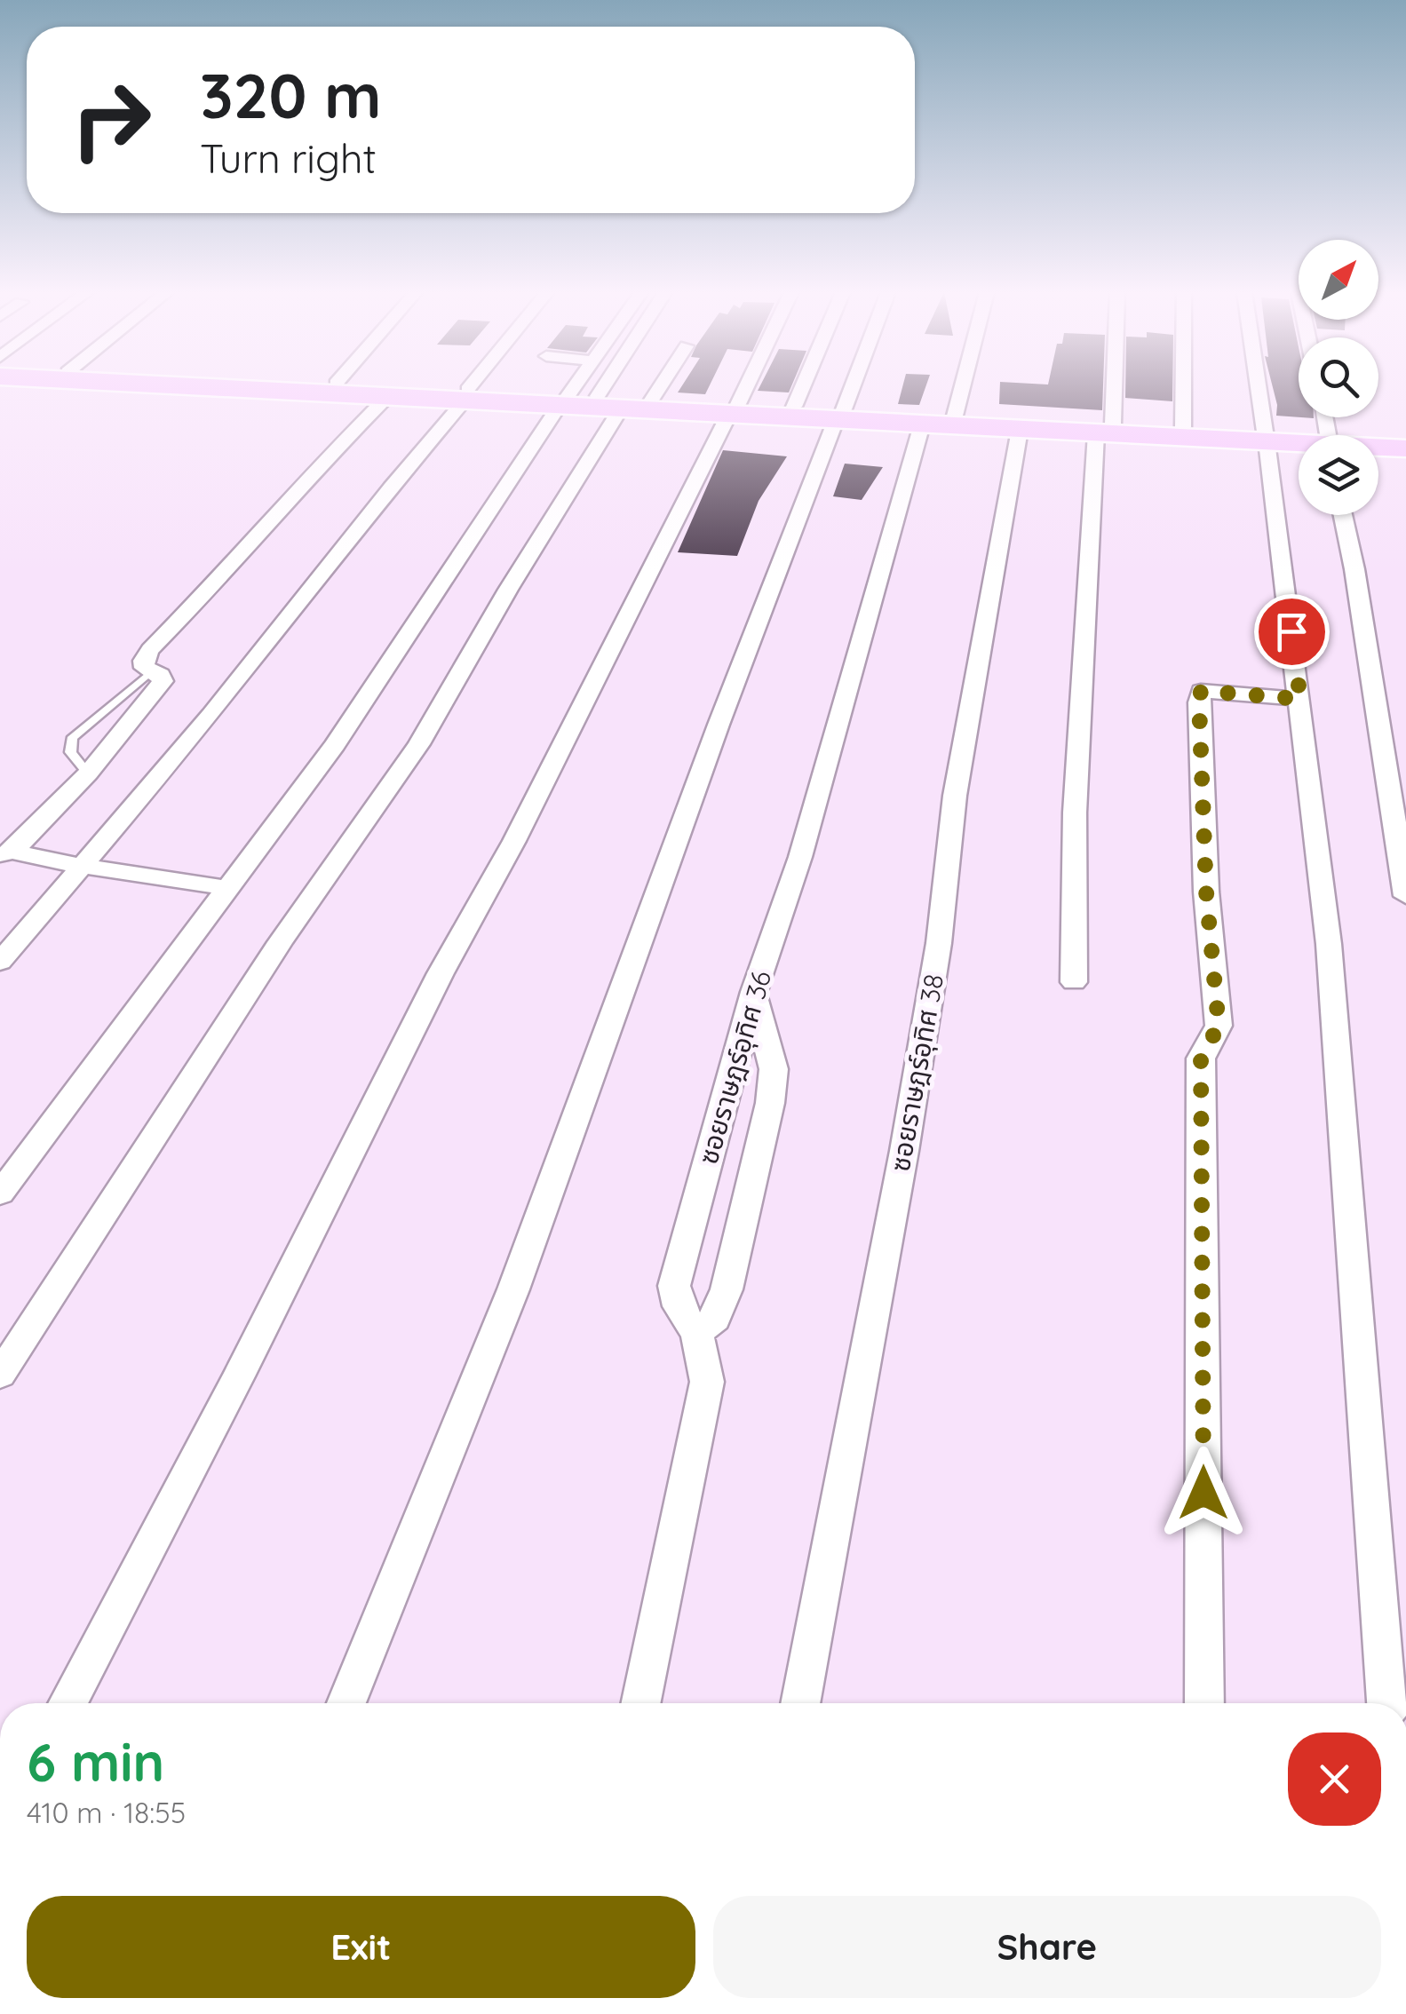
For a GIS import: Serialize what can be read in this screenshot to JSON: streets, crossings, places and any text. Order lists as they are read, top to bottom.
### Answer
{
  "streets": {
    "street": ["ซอยราษฎร์อุทิศ 36", "ซอยราษฎร์อุทิศ 38"]
  },
  "north": "top right",
  "page": {
    "turn": ["320 m", "Turn right"],
    "heading": ["6 min", "410 m · 18:55"],
    "buttons": ["Exit", "Share"]
  }
}
